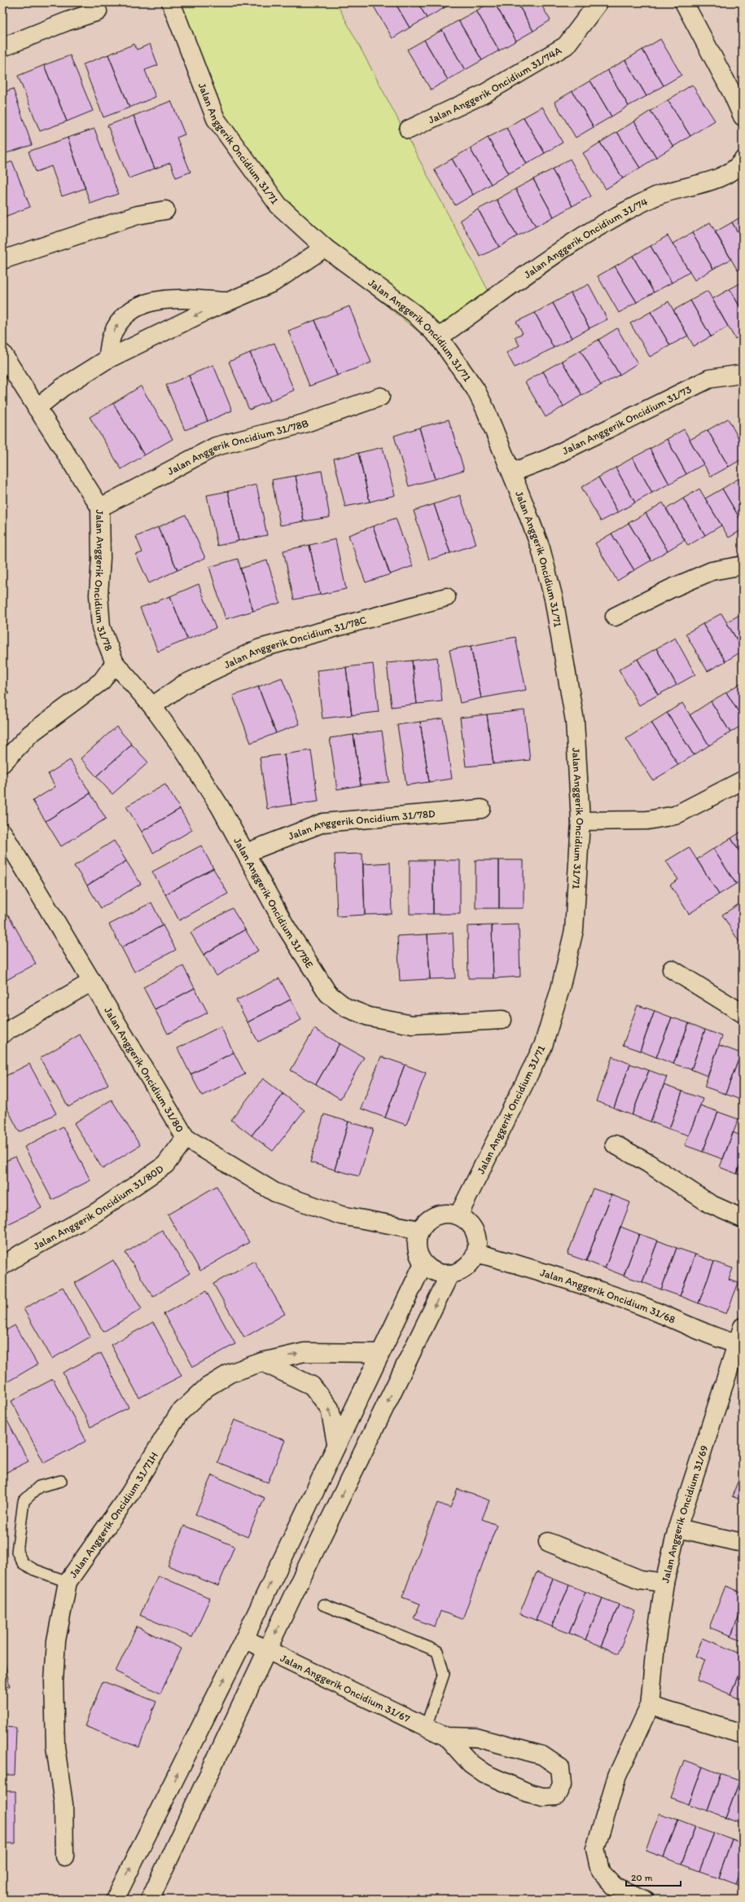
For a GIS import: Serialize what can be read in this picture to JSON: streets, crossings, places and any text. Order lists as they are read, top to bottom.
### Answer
{
  "streets": {
    "street": [
      "Jalan Anggerik Oncidium 31/74A",
      "Jalan Anggerik Oncidium 31/71",
      "Jalan Anggerik Oncidium 31/74",
      "Jalan Anggerik Oncidium 31/73",
      "Jalan Anggerik Oncidium 31/78B",
      "Jalan Anggerik Oncidium 31/78",
      "Jalan Anggerik Oncidium 31/78C",
      "Jalan Anggerik Oncidium 31/78D",
      "Jalan Anggerik Oncidium 31/78E",
      "Jalan Anggerik Oncidium 31/80",
      "Jalan Anggerik Oncidium 31/80D",
      "Jalan Anggerik Oncidium 31/68",
      "Jalan Anggerik Oncidium 31/69",
      "Jalan Anggerik Oncidium 31/71H",
      "Jalan Anggerik Oncidium 31/67"
    ]
  },
  "crossings": [
    ["Jalan Anggerik Oncidium 31/71", "Jalan Anggerik Oncidium 31/74"],
    ["Jalan Anggerik Oncidium 31/71", "Jalan Anggerik Oncidium 31/73"],
    ["Jalan Anggerik Oncidium 31/71", "Jalan Anggerik Oncidium 31/80"],
    ["Jalan Anggerik Oncidium 31/71", "Jalan Anggerik Oncidium 31/68"],
    ["Jalan Anggerik Oncidium 31/78B", "Jalan Anggerik Oncidium 31/78"],
    ["Jalan Anggerik Oncidium 31/78", "Jalan Anggerik Oncidium 31/78E"],
    ["Jalan Anggerik Oncidium 31/78C", "Jalan Anggerik Oncidium 31/78E"],
    ["Jalan Anggerik Oncidium 31/78D", "Jalan Anggerik Oncidium 31/78E"],
    ["Jalan Anggerik Oncidium 31/80", "Jalan Anggerik Oncidium 31/80D"],
    ["Jalan Anggerik Oncidium 31/80", "Jalan Anggerik Oncidium 31/68"],
    ["Jalan Anggerik Oncidium 31/68", "Jalan Anggerik Oncidium 31/69"]
  ],
  "scale_bar": "20 m"
}
